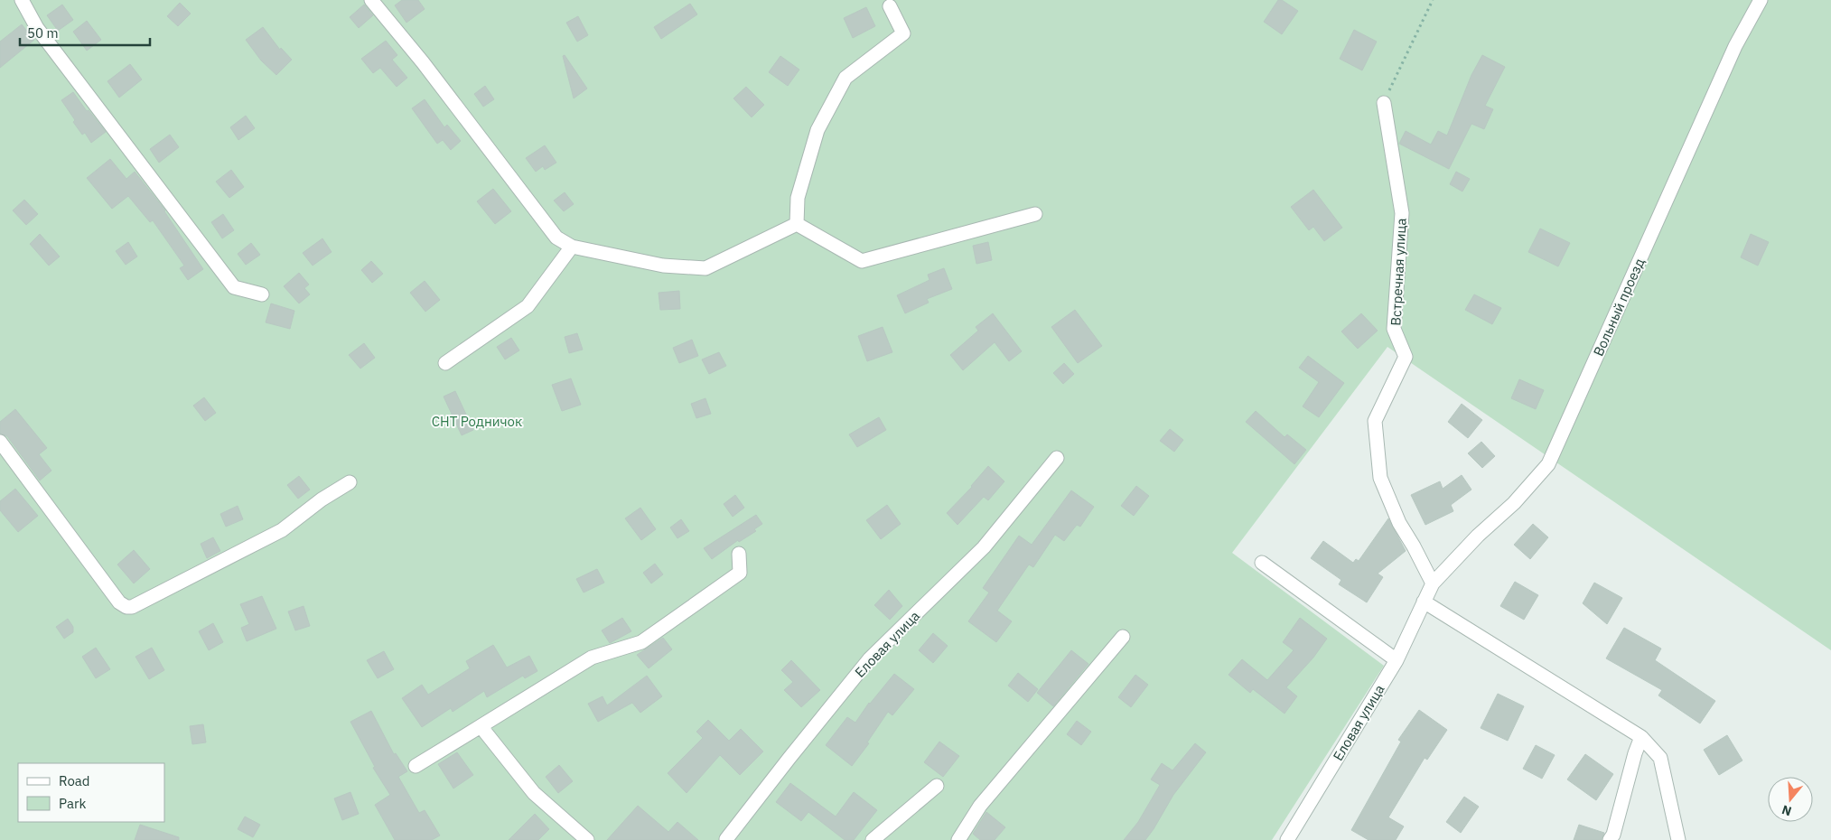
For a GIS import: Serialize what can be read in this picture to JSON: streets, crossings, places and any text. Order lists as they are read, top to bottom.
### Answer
{
  "streets": {
    "street": ["Встречная улица", "Вольный проезд", "Еловая улица"]
  },
  "crossings": [
    ["Встречная улица", "Вольный проезд"],
    ["Встречная улица", "Еловая улица"],
    ["Вольный проезд", "Еловая улица"]
  ],
  "parks": ["СНТ Родничок"],
  "legend": ["Road", "Park"],
  "scale_bar": "50 m",
  "north": "bottom"
}
